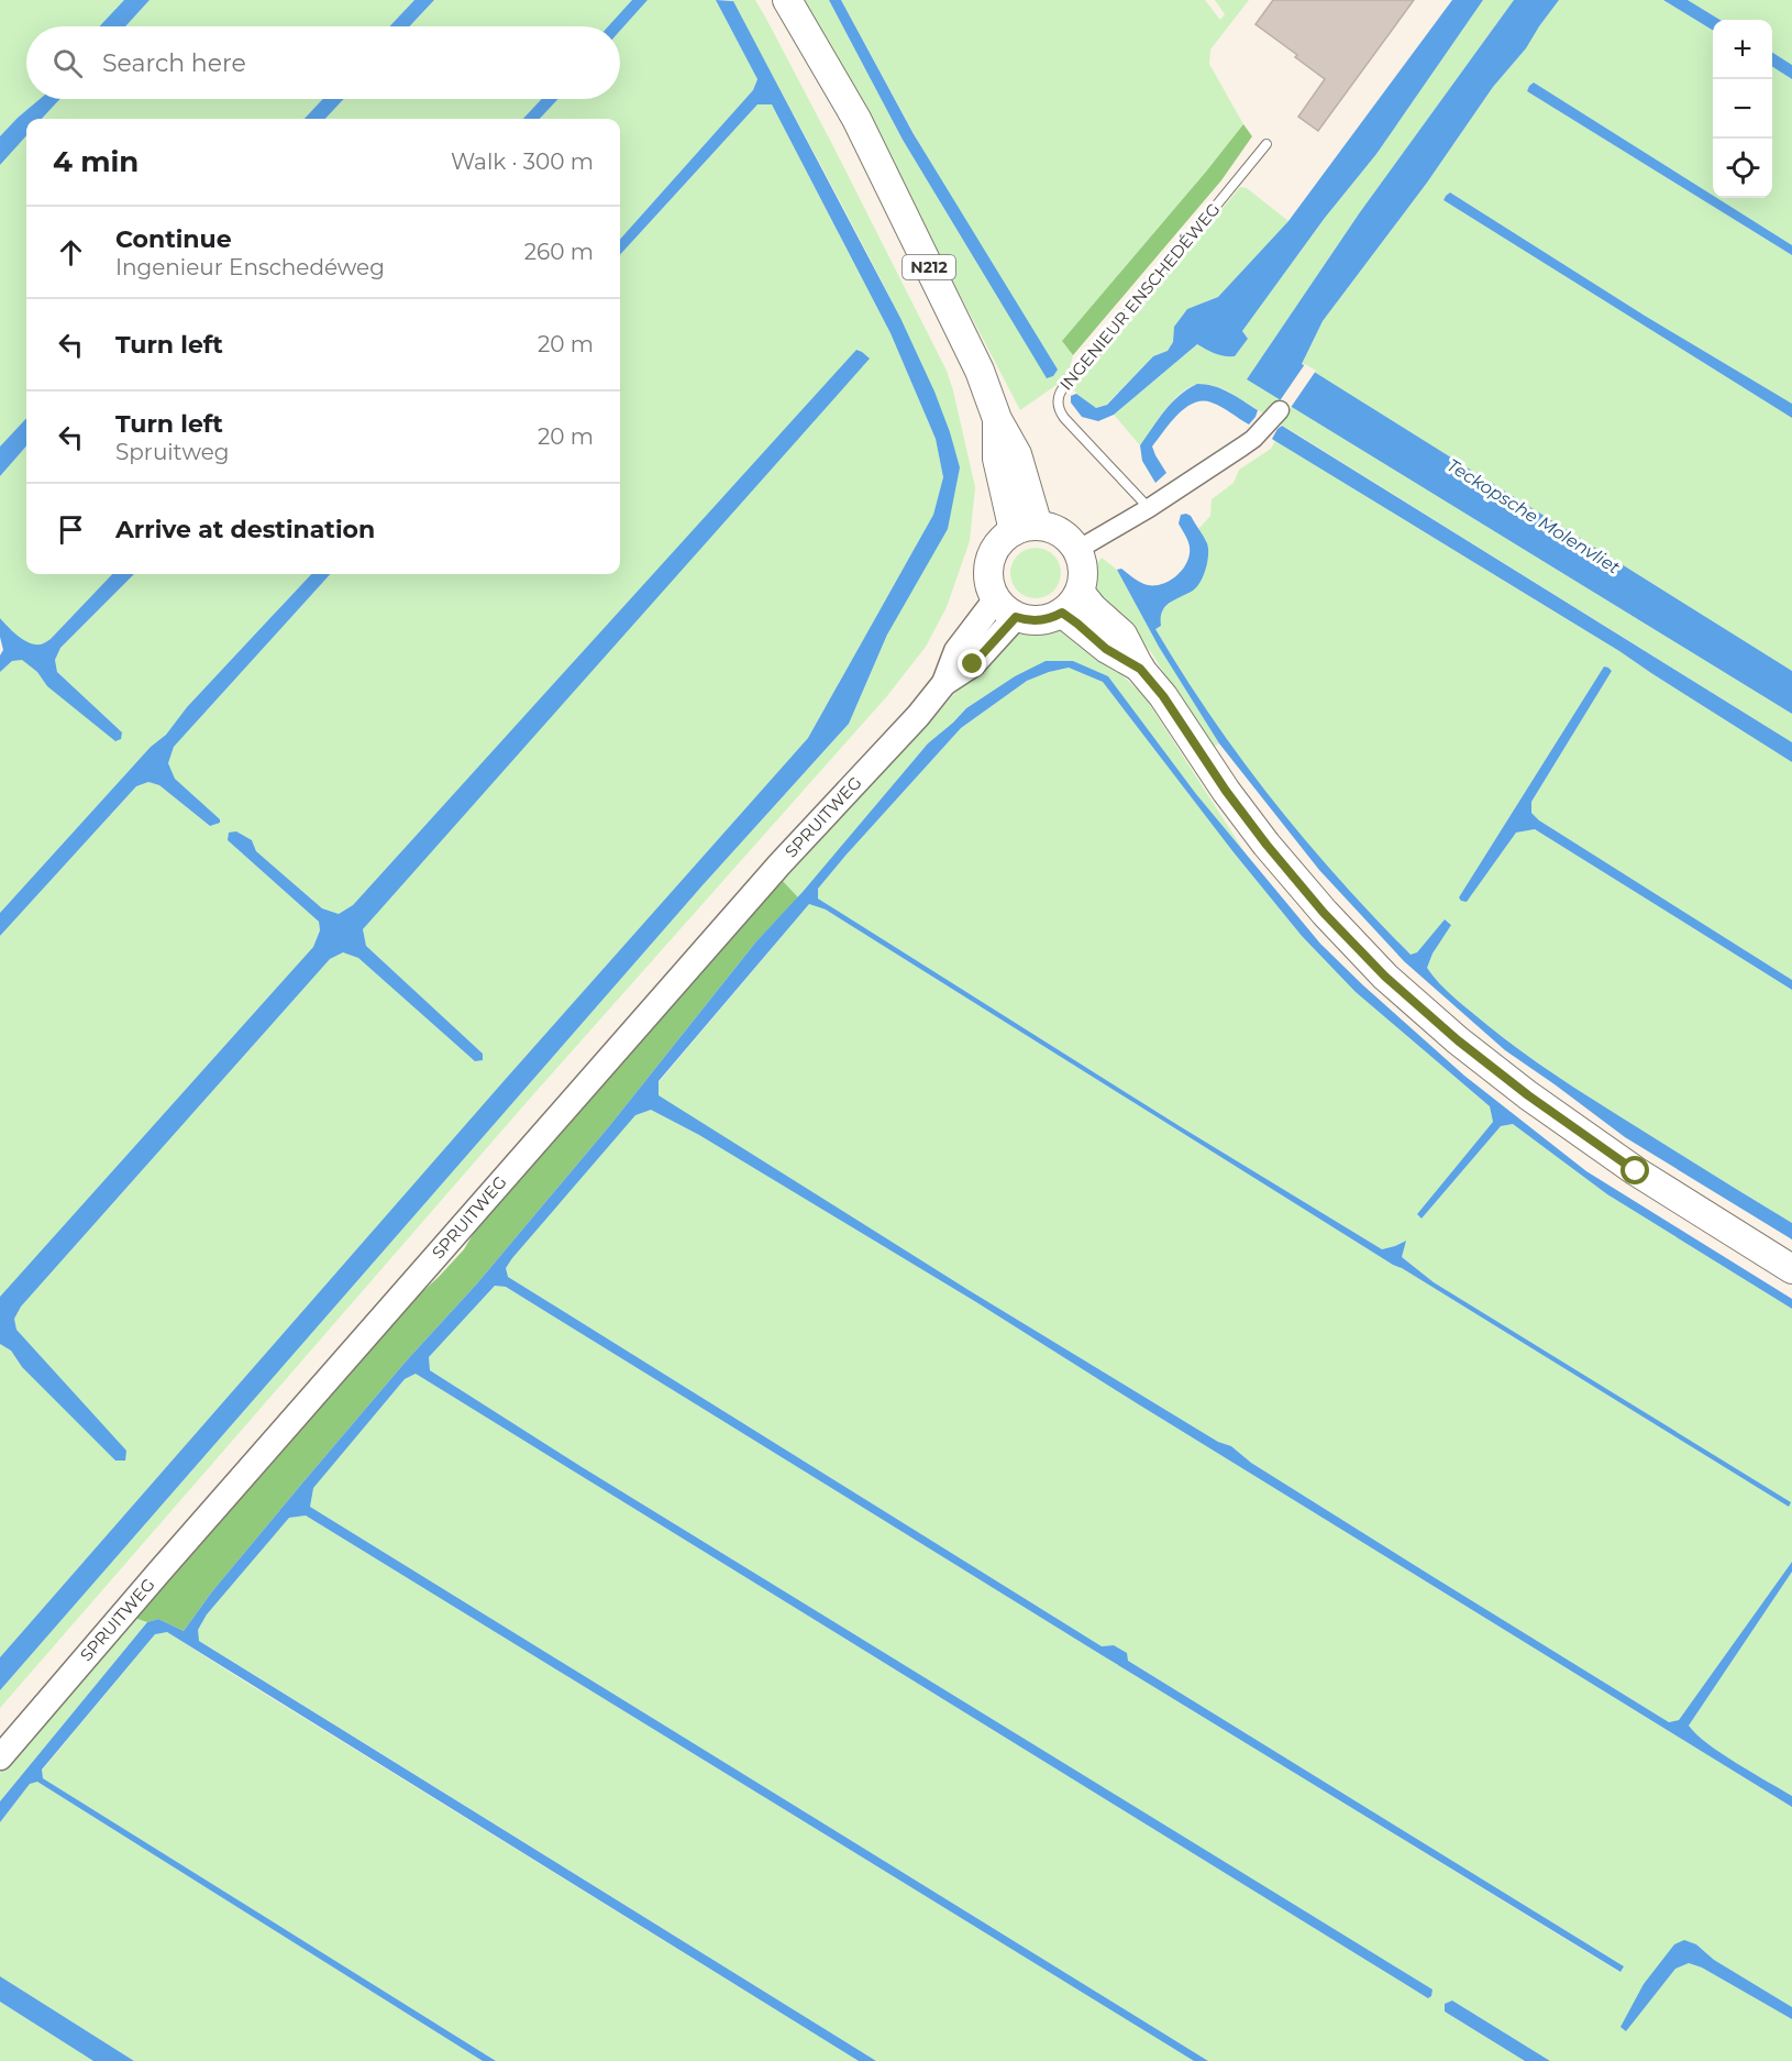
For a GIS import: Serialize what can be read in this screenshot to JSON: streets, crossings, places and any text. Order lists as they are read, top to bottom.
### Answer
{
  "streets": {
    "main road": ["N212", "SPRUITWEG"],
    "lane": ["INGENIEUR ENSCHEDÉWEG"]
  },
  "crossings": [
    ["N212", "SPRUITWEG"]
  ],
  "water": ["Teckopsche Molenvliet"],
  "page": {
    "map_buttons": ["+", "−"],
    "search": "Search here",
    "heading": ["4 min", "Walk · 300 m"],
    "list": [
      ["Continue", "Ingenieur Enschedéweg", "260 m"],
      ["Turn left", "20 m"],
      ["Turn left", "Spruitweg", "20 m"],
      "Arrive at destination"
    ]
  }
}
